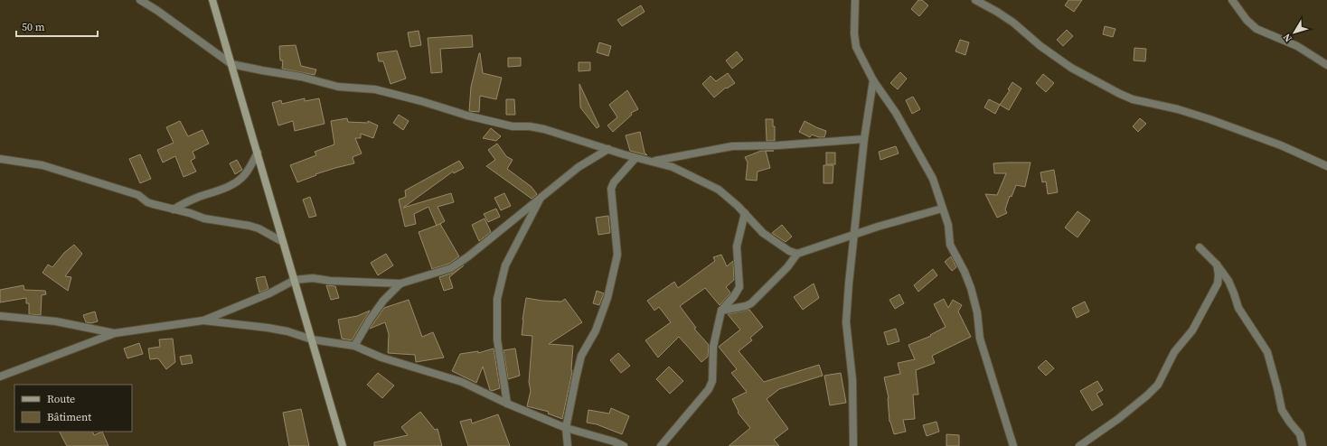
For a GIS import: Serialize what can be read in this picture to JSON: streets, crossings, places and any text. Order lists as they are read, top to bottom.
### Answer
{
  "legend": ["Route", "Bâtiment"],
  "scale_bar": "50 m",
  "north": "bottom left"
}
